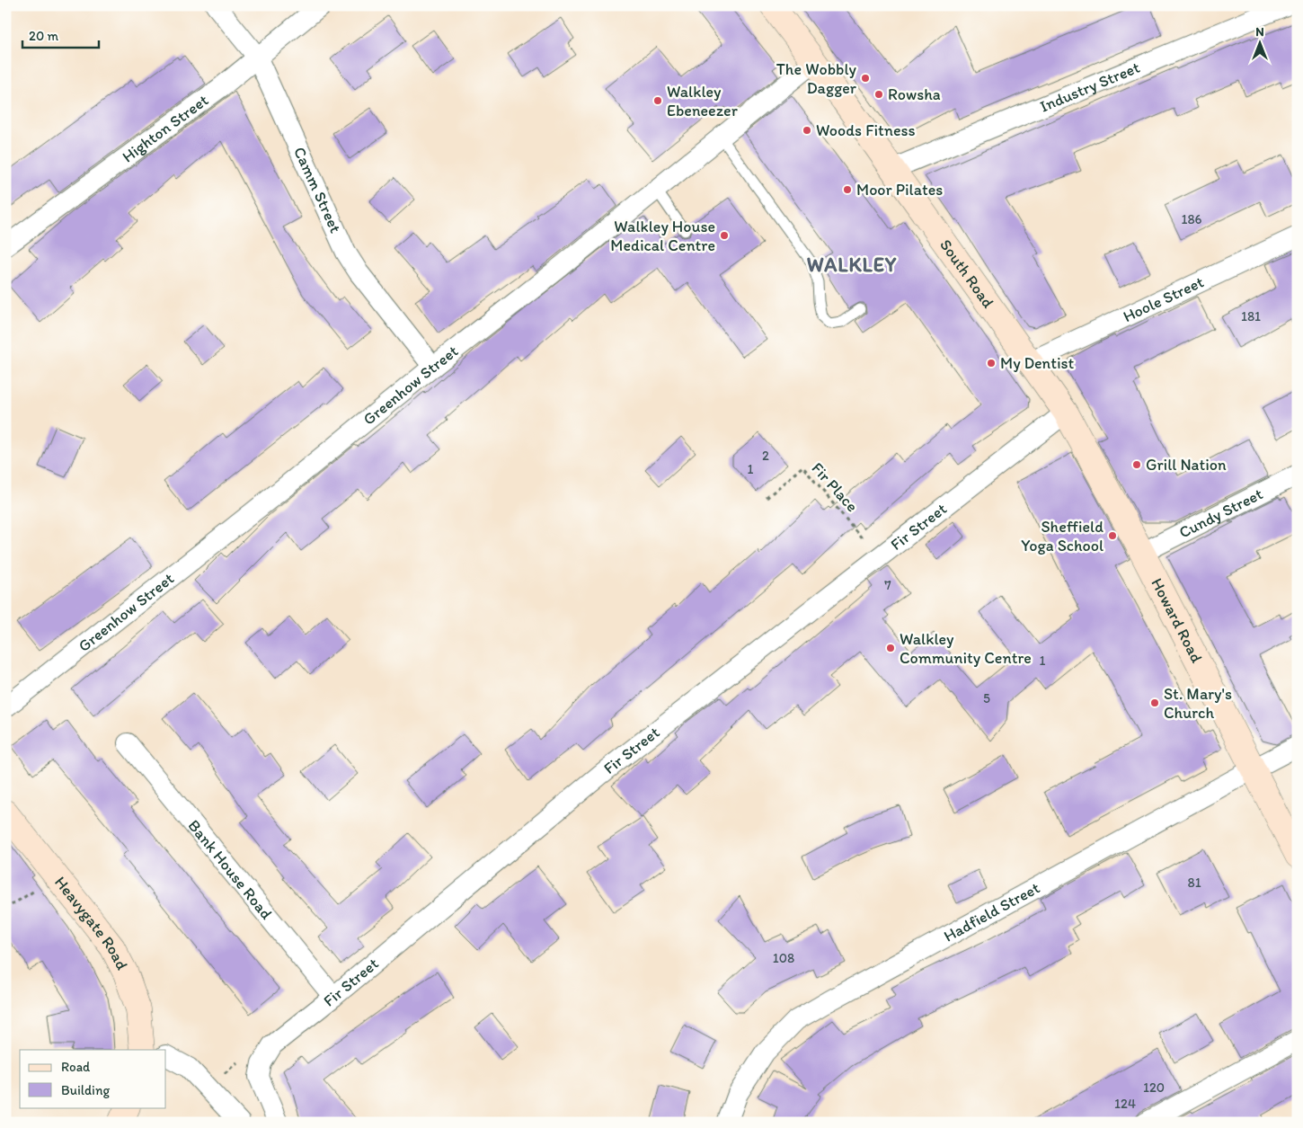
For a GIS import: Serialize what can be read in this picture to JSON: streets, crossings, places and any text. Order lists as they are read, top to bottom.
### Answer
{
  "streets": {
    "street": [
      "Industry Street",
      "Highton Street",
      "Camm Street",
      "South Road",
      "Hoole Street",
      "Greenhow Street",
      "Cundy Street",
      "Fir Street",
      "Howard Road",
      "Bank House Road",
      "Hadfield Street",
      "Heavygate Road"
    ],
    "path": ["Fir Place"]
  },
  "crossings": [
    ["Industry Street", "South Road"],
    ["Highton Street", "Camm Street"],
    ["Camm Street", "Greenhow Street"],
    ["South Road", "Hoole Street"],
    ["South Road", "Greenhow Street"],
    ["South Road", "Cundy Street"],
    ["South Road", "Fir Street"],
    ["South Road", "Howard Road"],
    ["Fir Place", "Fir Street"],
    ["Cundy Street", "Howard Road"],
    ["Fir Street", "Bank House Road"],
    ["Howard Road", "Hadfield Street"]
  ],
  "districts": ["WALKLEY"],
  "places": [
    "The Wobbly Dagger",
    "Rowsha",
    "Walkley Ebeneezer",
    "Woods Fitness",
    "Moor Pilates",
    "Walkley House Medical Centre",
    "My Dentist",
    "Grill Nation",
    "Sheffield Yoga School",
    "Walkley Community Centre",
    "St. Mary's Church"
  ],
  "house_numbers": [
    "186",
    "181",
    "2",
    "1",
    "7",
    "1",
    "5",
    "81",
    "108",
    "120",
    "124"
  ],
  "legend": ["Road", "Building"],
  "scale_bar": "20 m",
  "north": "top"
}
